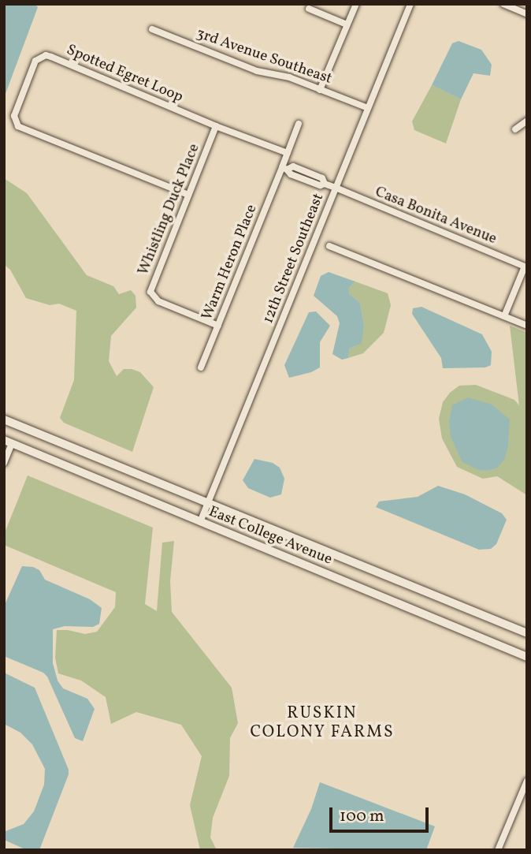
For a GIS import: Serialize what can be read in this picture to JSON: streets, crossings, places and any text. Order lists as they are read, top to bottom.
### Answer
{
  "streets": {
    "main road": ["East College Avenue"],
    "street": [
      "3rd Avenue Southeast",
      "Spotted Egret Loop",
      "Whistling Duck Place",
      "Casa Bonita Avenue",
      "12th Street Southeast",
      "Warm Heron Place"
    ]
  },
  "crossings": [
    ["3rd Avenue Southeast", "12th Street Southeast"],
    ["Spotted Egret Loop", "Whistling Duck Place"],
    ["Spotted Egret Loop", "Warm Heron Place"],
    ["Whistling Duck Place", "Warm Heron Place"],
    ["Casa Bonita Avenue", "12th Street Southeast"],
    ["Casa Bonita Avenue", "Warm Heron Place"],
    ["12th Street Southeast", "East College Avenue"]
  ],
  "districts": ["RUSKIN COLONY FARMS"],
  "scale_bar": "100 m"
}
